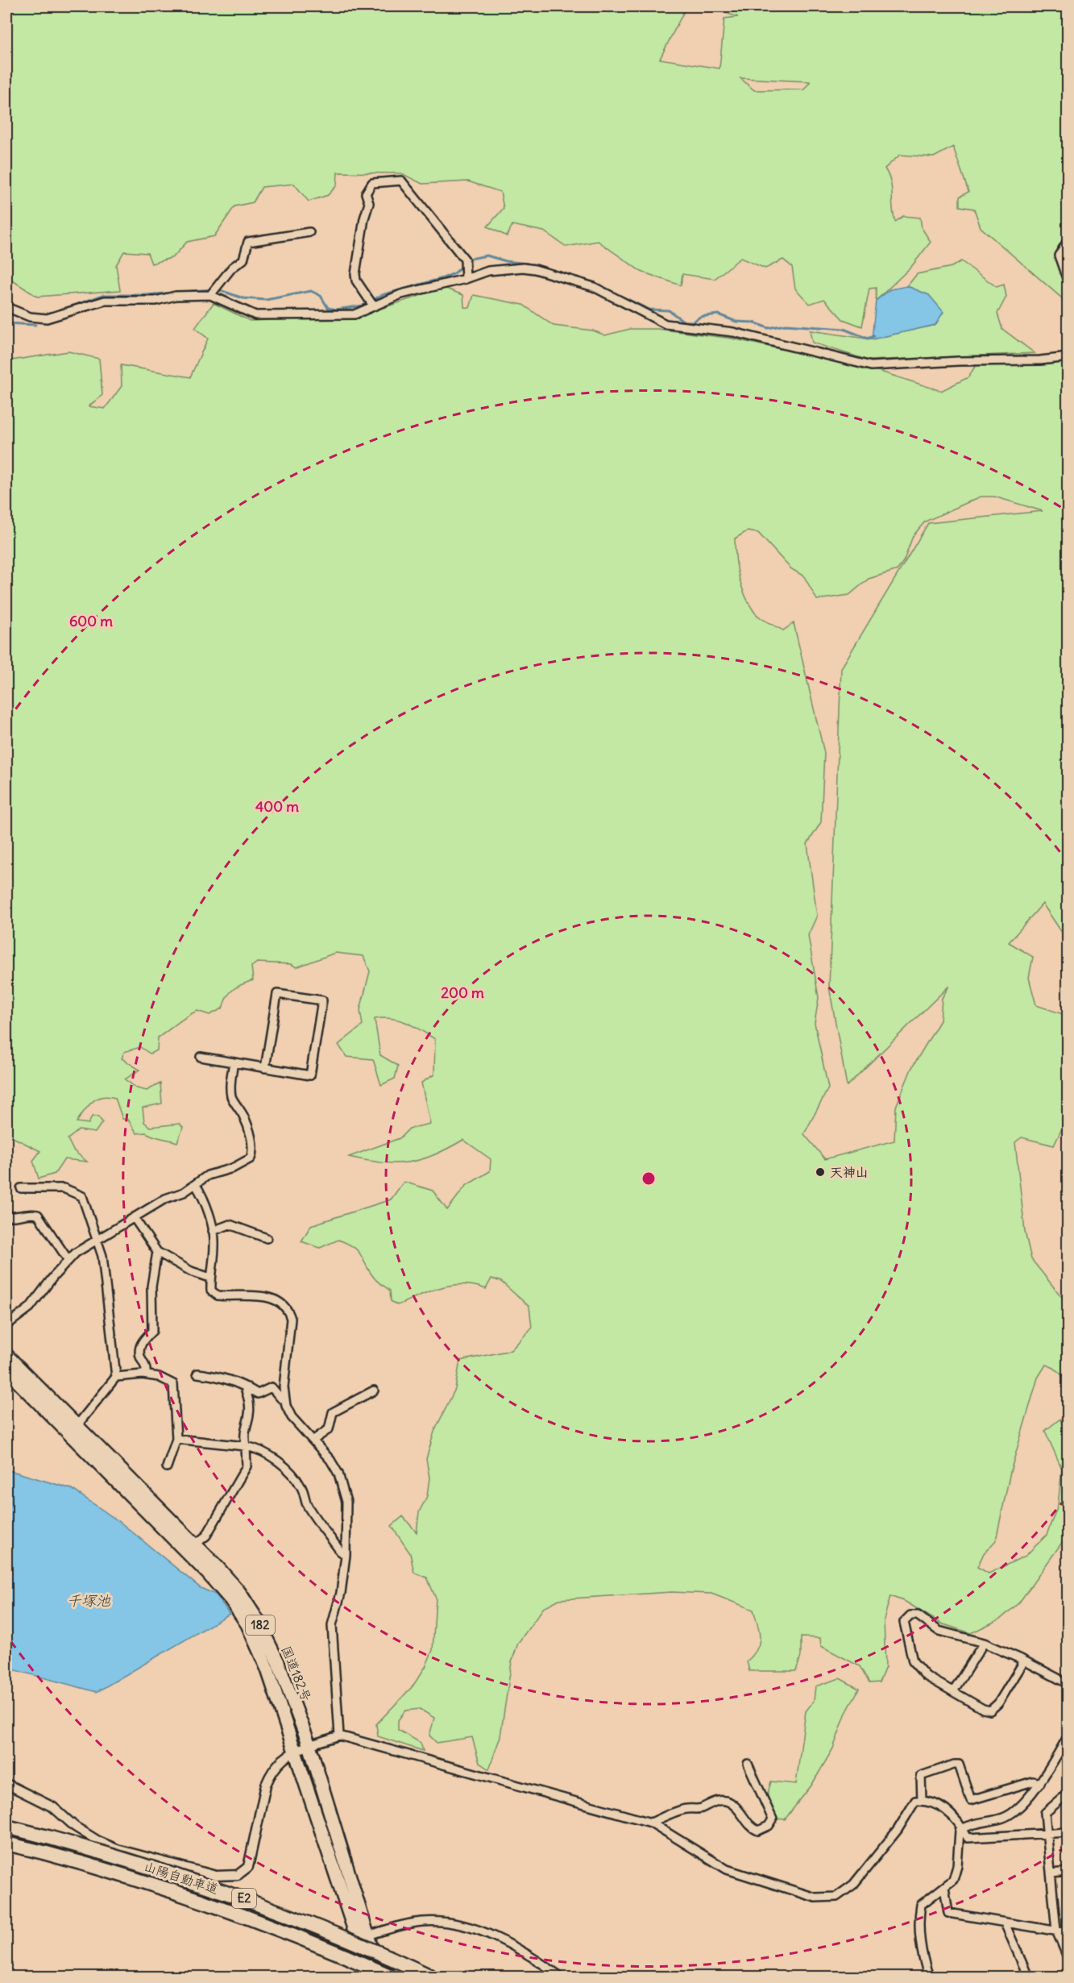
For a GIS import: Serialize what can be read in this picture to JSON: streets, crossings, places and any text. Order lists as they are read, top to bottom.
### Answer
{
  "streets": {
    "highway": [
      "182",
      "国道182号",
      "山陽自動車道",
      "E2"
    ]
  },
  "water": ["千塚池"],
  "places": ["天神山"],
  "rings": ["600 m", "400 m", "200 m"]
}
